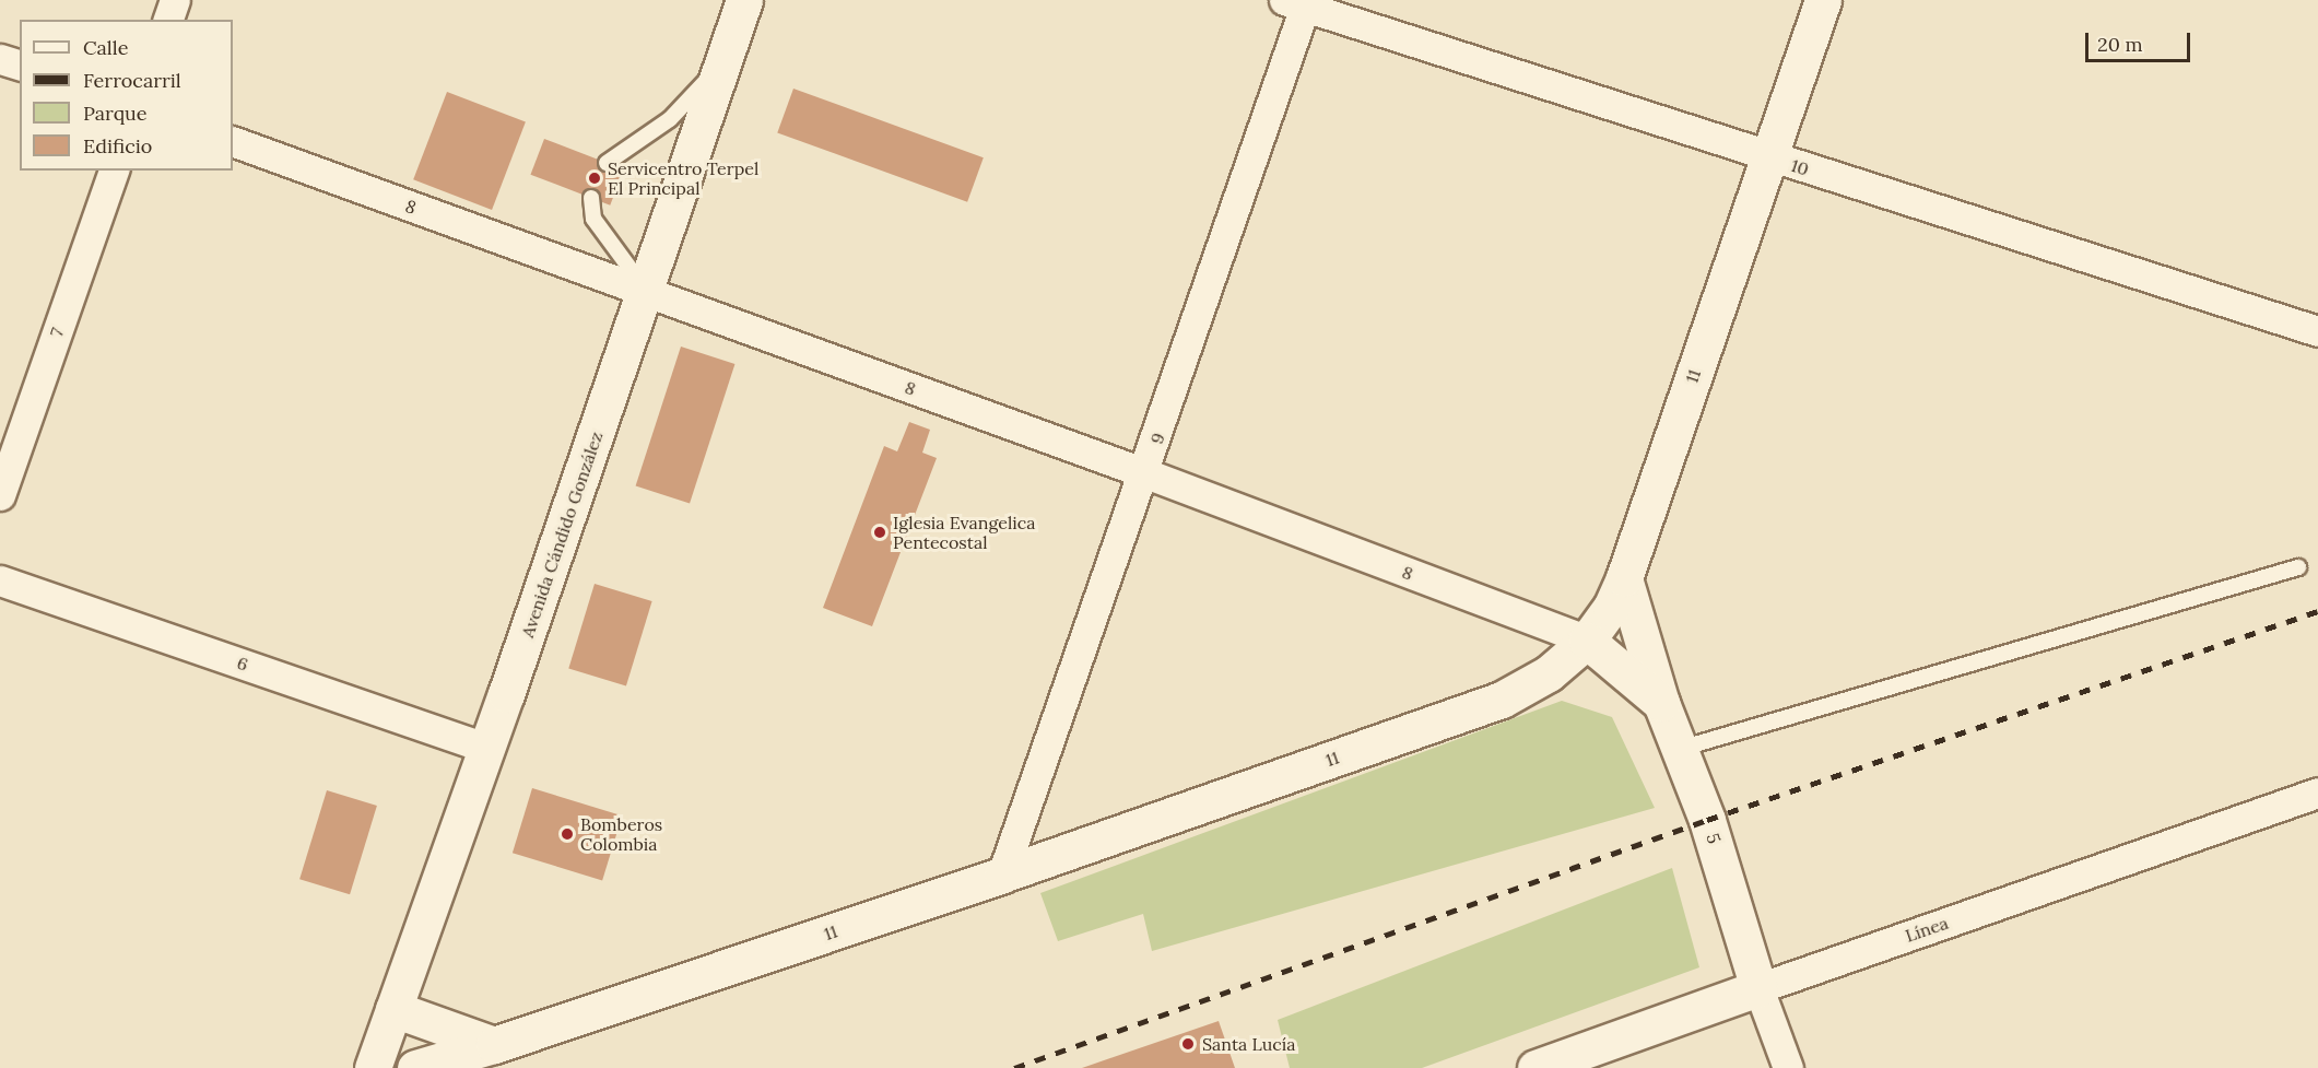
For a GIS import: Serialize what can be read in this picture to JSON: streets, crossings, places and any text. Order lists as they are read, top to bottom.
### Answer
{
  "streets": {
    "street": [
      "10",
      "8",
      "7",
      "11",
      "9",
      "Avenida Cándido González",
      "6",
      "5",
      "Línea"
    ]
  },
  "crossings": [
    ["10", "11"],
    ["10", "9"],
    ["8", "11"],
    ["8", "9"],
    ["8", "Avenida Cándido González"],
    ["8", "5"],
    ["11", "9"],
    ["11", "5"],
    ["Avenida Cándido González", "6"],
    ["5", "Línea"]
  ],
  "places": [
    "Servicentro Terpel El Principal",
    "Iglesia Evangelica Pentecostal",
    "Bomberos Colombia",
    "Santa Lucía"
  ],
  "legend": [
    "Calle",
    "Ferrocarril",
    "Parque",
    "Edificio"
  ],
  "scale_bar": "20 m"
}
